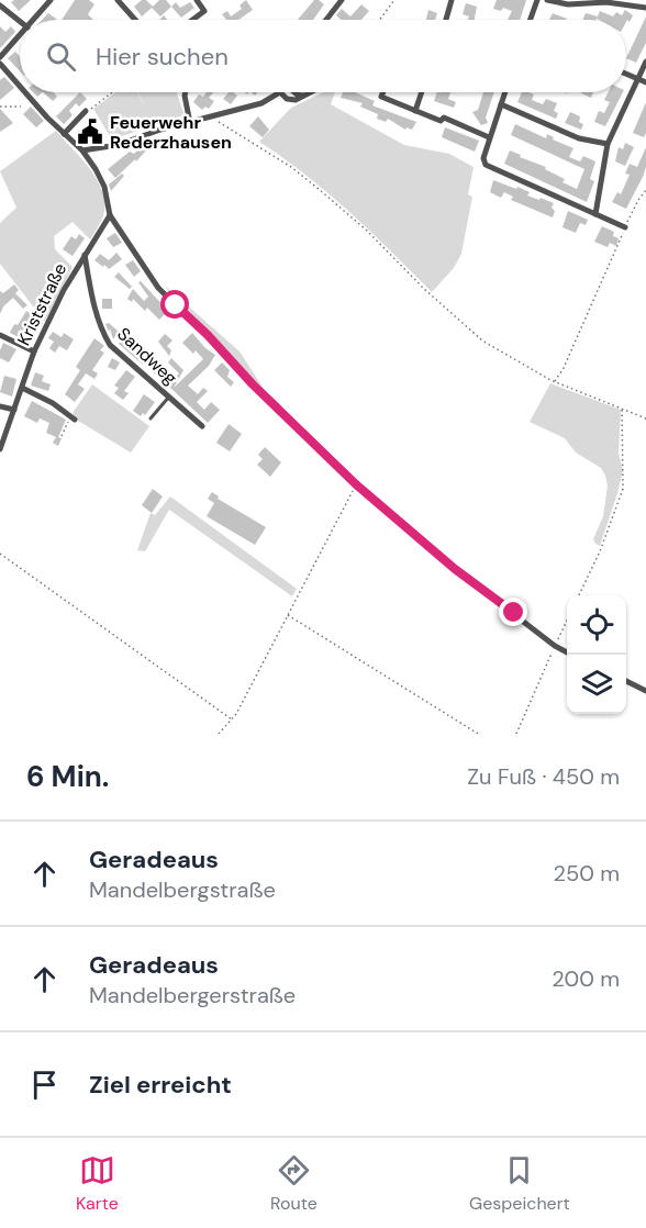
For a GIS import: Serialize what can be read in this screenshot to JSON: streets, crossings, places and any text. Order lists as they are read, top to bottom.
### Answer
{
  "streets": {
    "street": ["Kriststraße", "Sandweg"]
  },
  "crossings": [
    ["Kriststraße", "Sandweg"]
  ],
  "places": {
    "public building": ["Feuerwehr Rederzhausen"]
  },
  "page": {
    "search": "Hier suchen",
    "heading": ["6 Min.", "Zu Fuß · 450 m"],
    "list": [
      ["Geradeaus", "Mandelbergstraße", "250 m"],
      ["Geradeaus", "Mandelbergerstraße", "200 m"],
      "Ziel erreicht"
    ],
    "nav": ["Karte", "Route", "Gespeichert"]
  }
}
